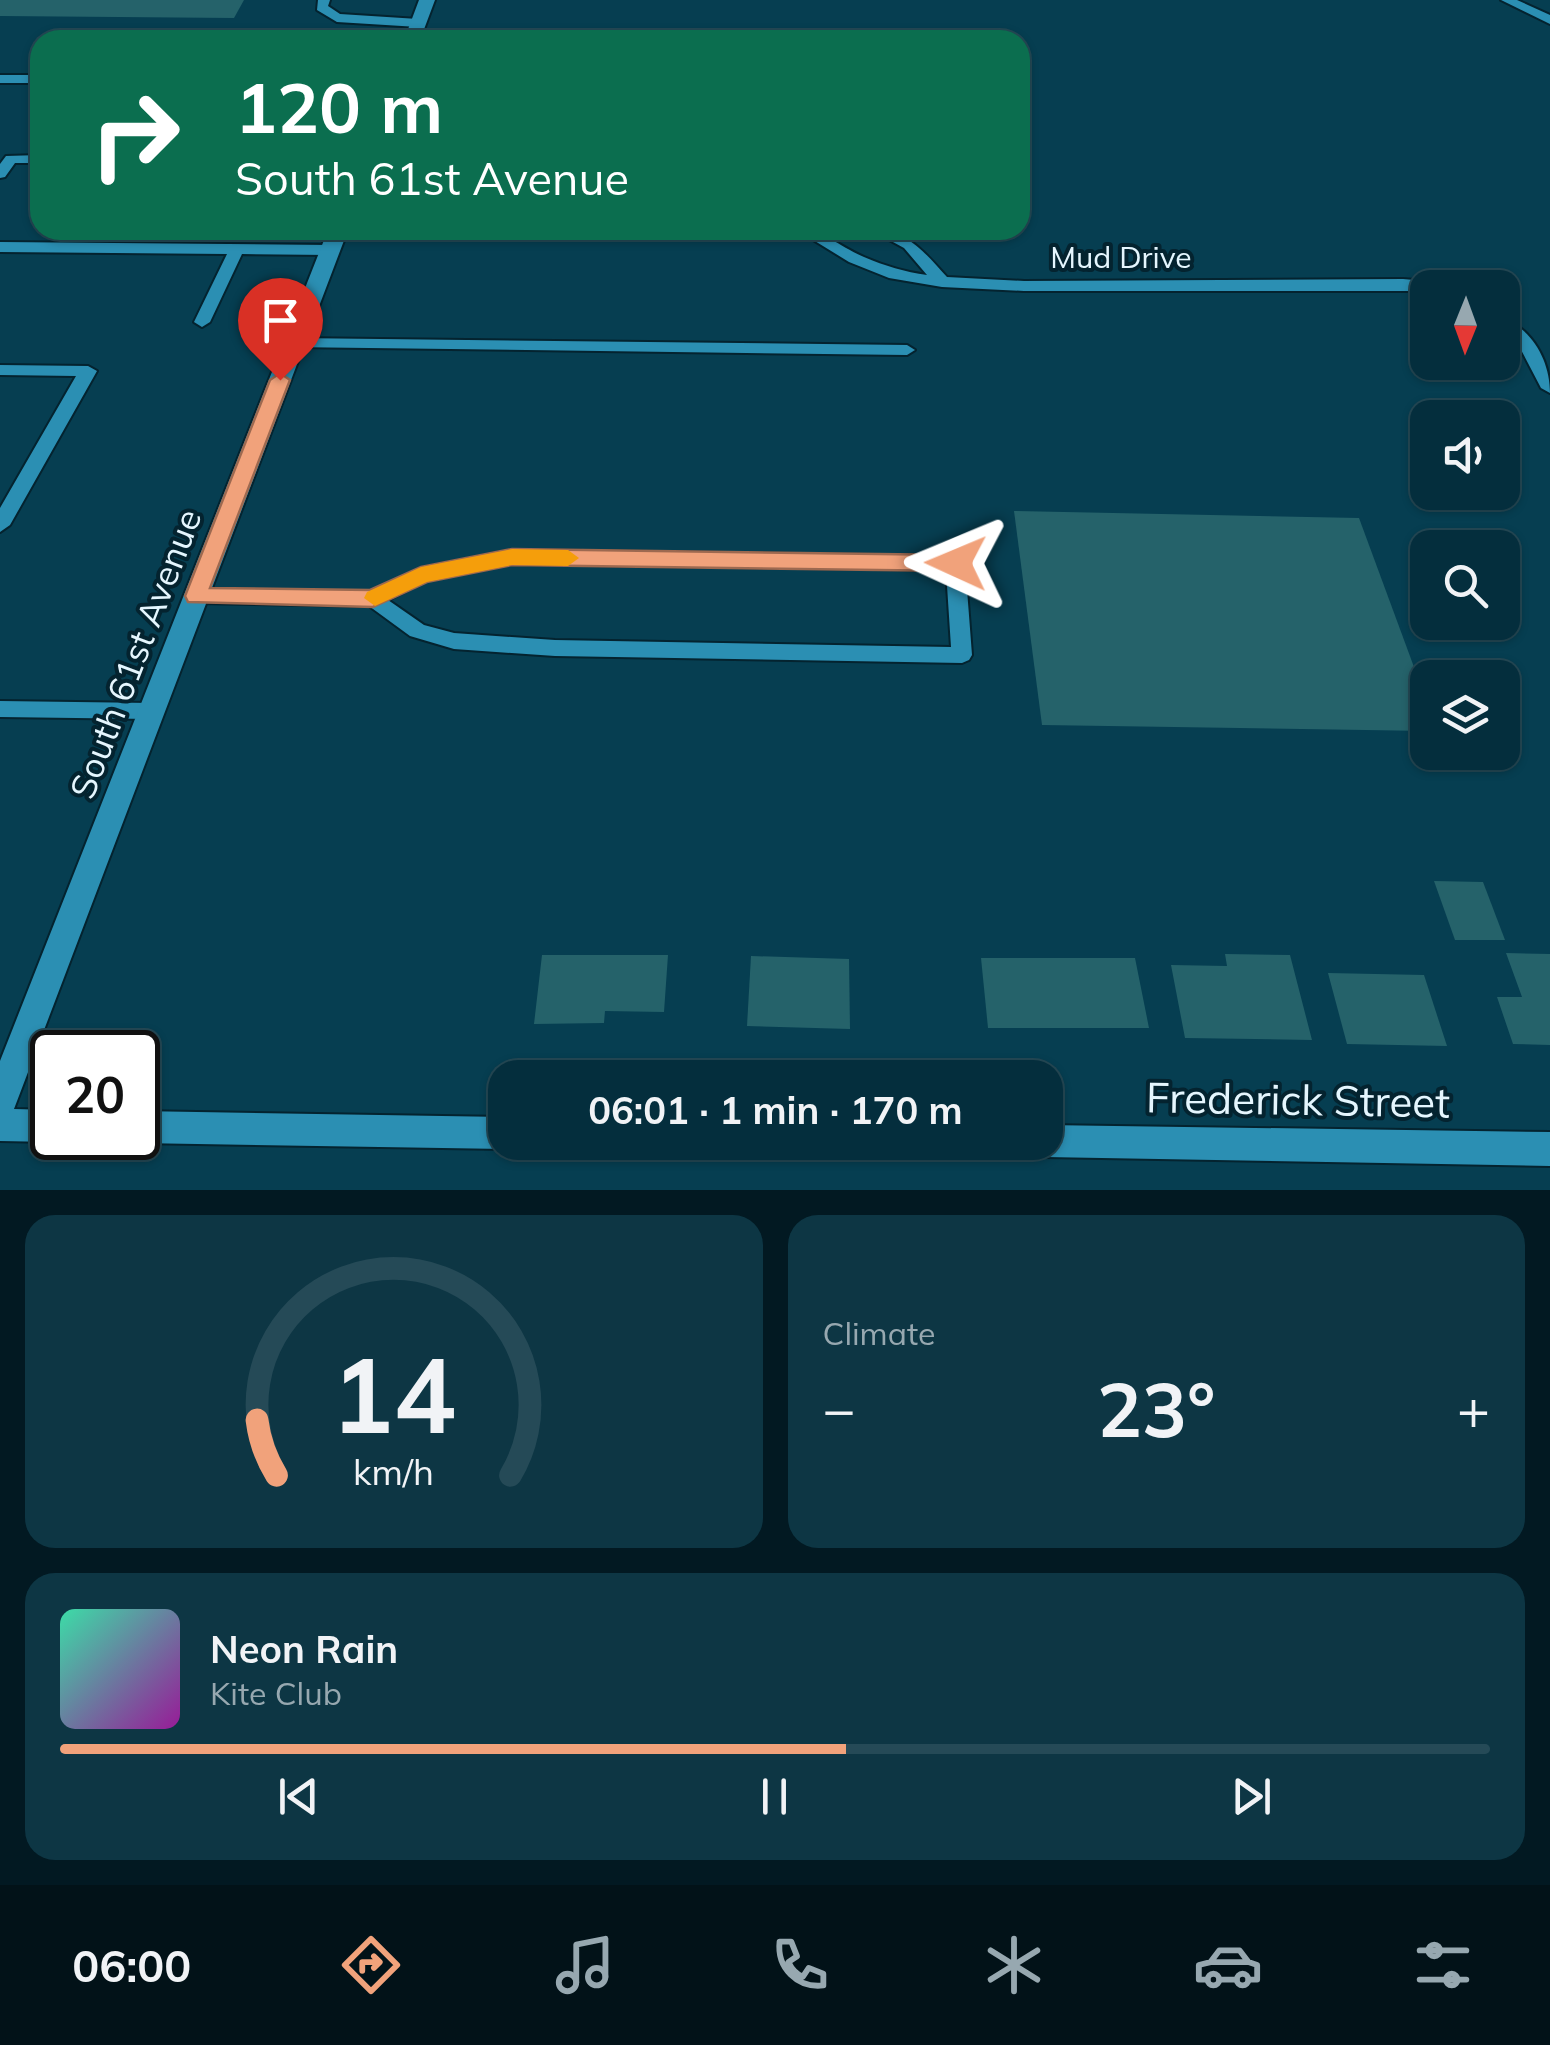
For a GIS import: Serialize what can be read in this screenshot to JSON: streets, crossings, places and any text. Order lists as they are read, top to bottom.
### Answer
{
  "streets": {
    "street": ["South 61st Avenue", "Frederick Street"],
    "lane": ["Mud Drive"]
  },
  "north": "bottom",
  "page": {
    "turn": ["120 m", "South 61st Avenue"],
    "limit": "20",
    "trip": "06:01 · 1 min · 170 m",
    "tile": "Climate",
    "heat": ["−", "23°", "+"],
    "song": ["Neon Rain", "Kite Club"],
    "tabs": "06:00",
    "gauge": ["14", "km/h"]
  }
}
